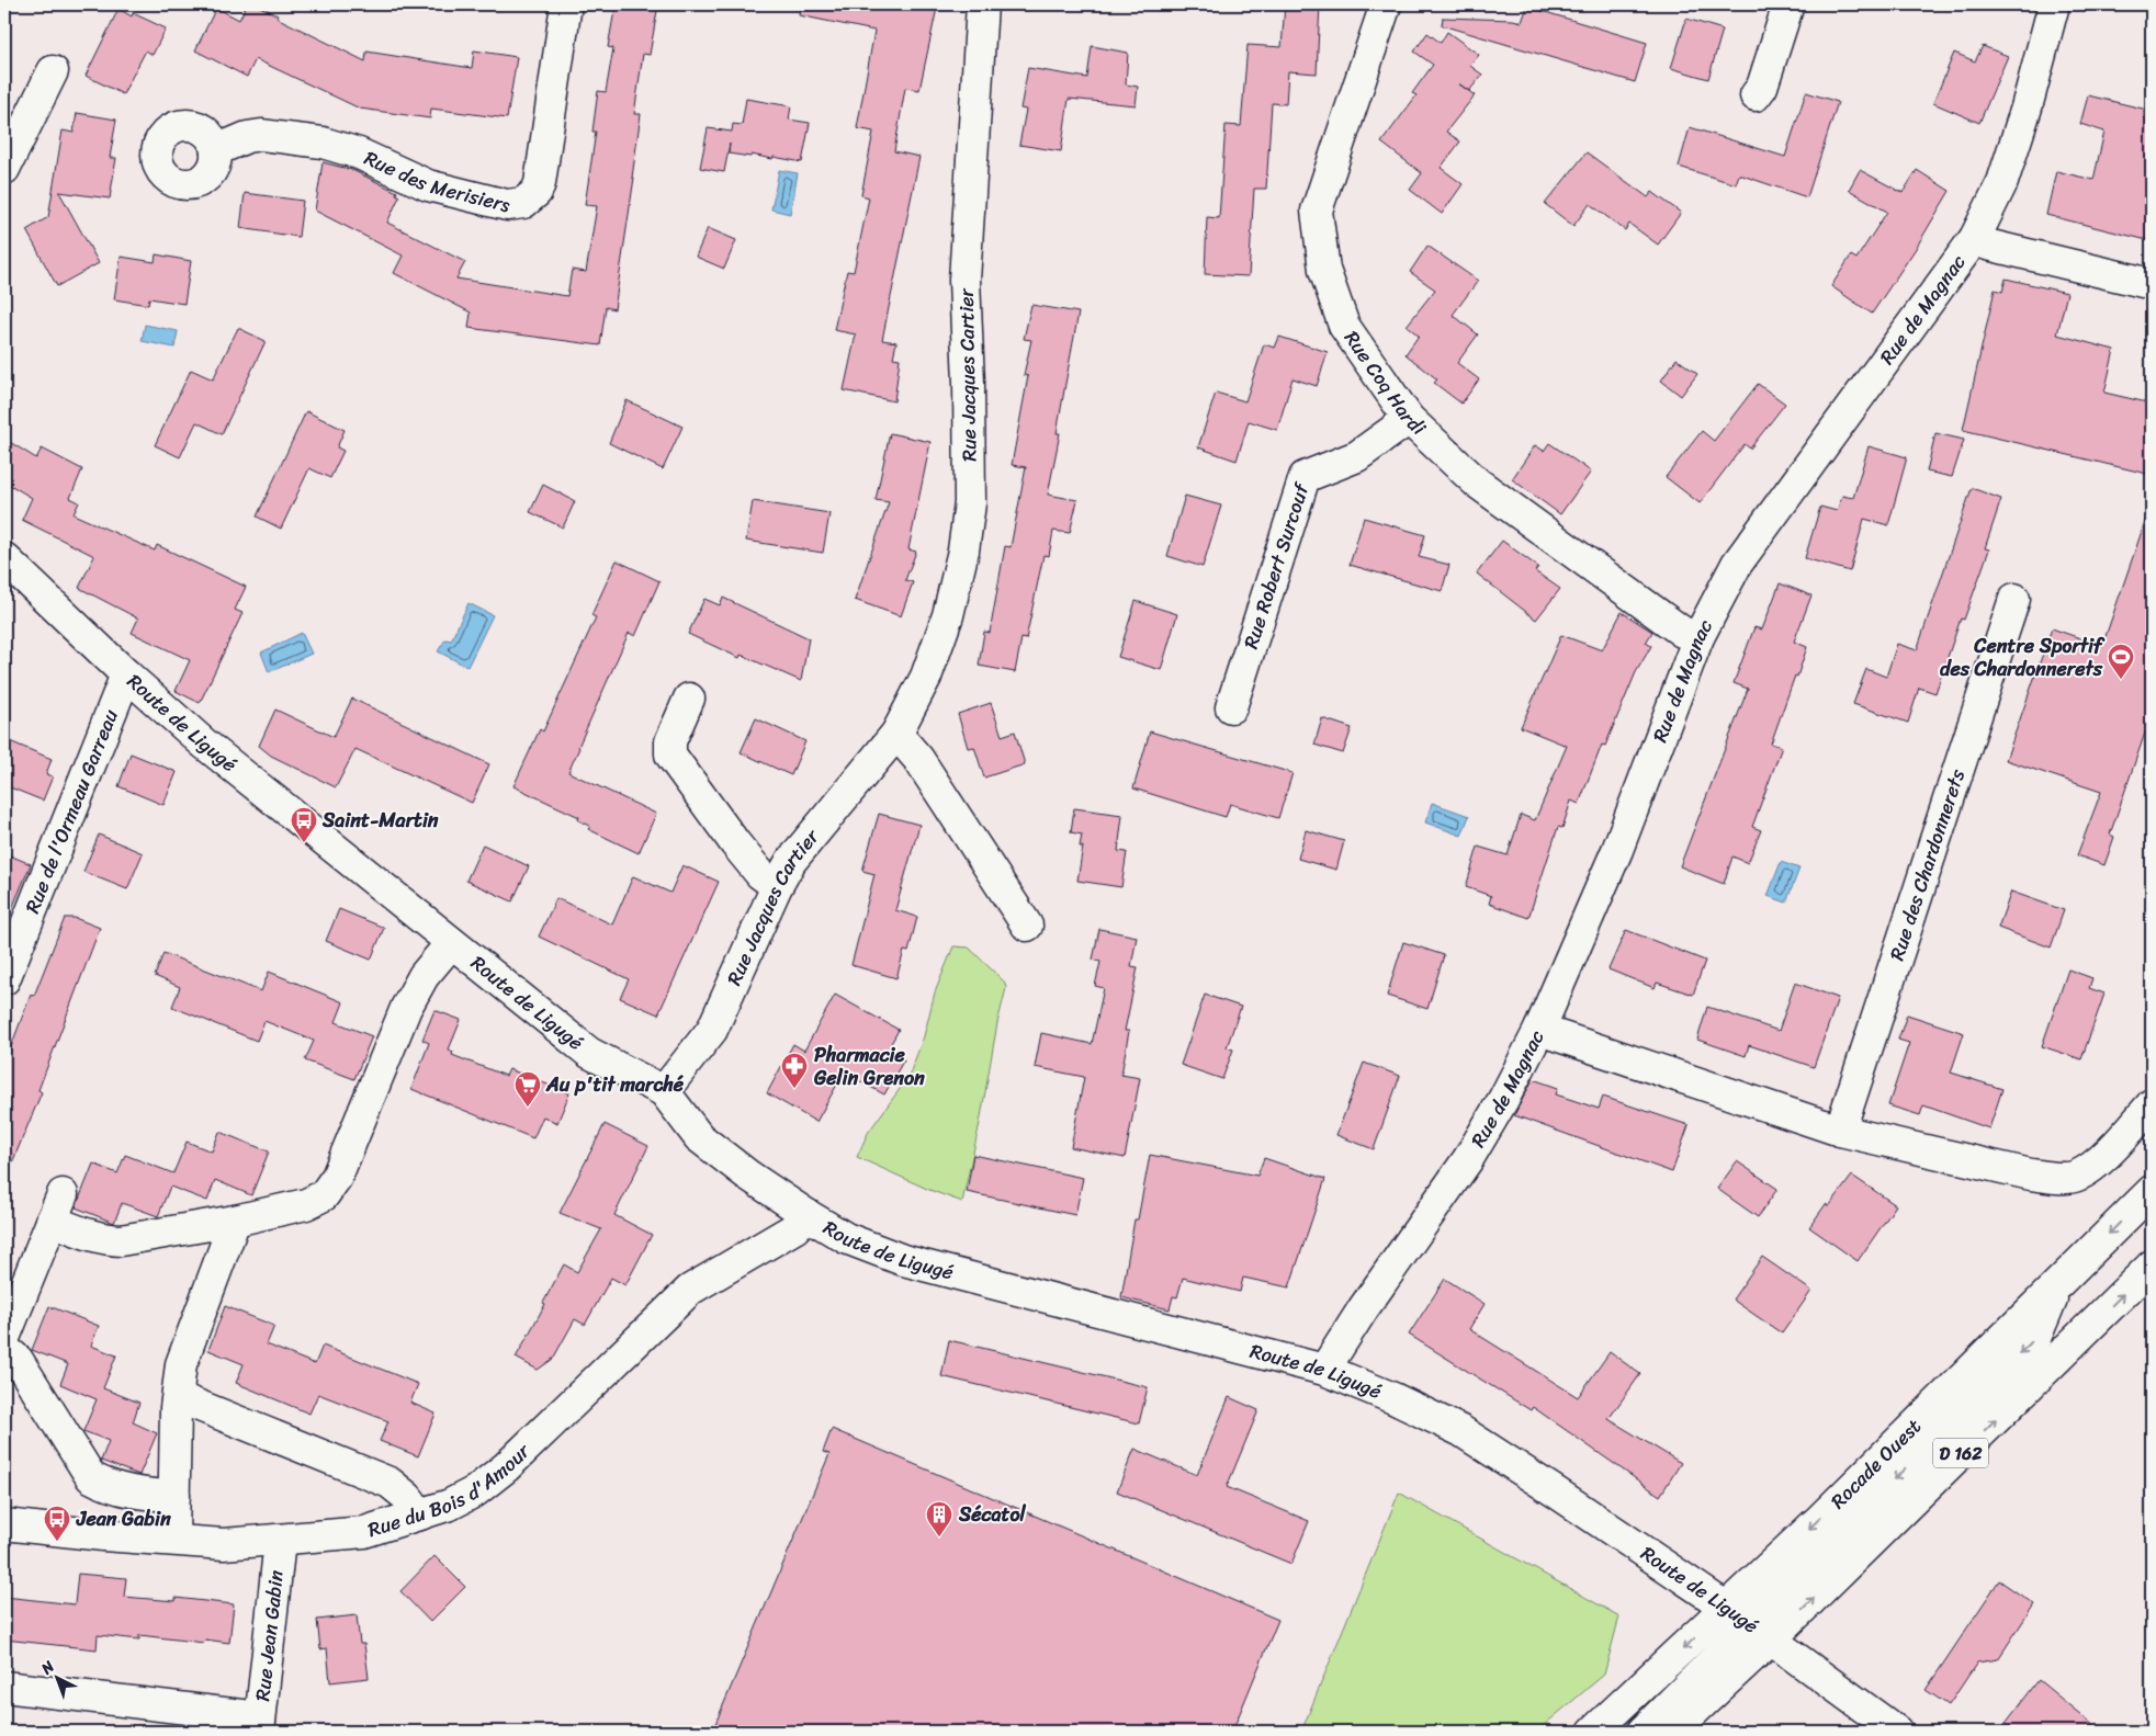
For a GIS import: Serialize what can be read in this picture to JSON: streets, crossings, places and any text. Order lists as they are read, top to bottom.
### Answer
{
  "streets": {
    "street": [
      "Rue des Merisiers",
      "Rue de Magnac",
      "Rue Jacques Cartier",
      "Rue Coq Hardi",
      "Rue Robert Surcouf",
      "Route de Ligugé",
      "Rue de l'Ormeau Garreau",
      "Rue des Chardonnerets",
      "D 162",
      "Rue du Bois d'Amour",
      "Rue Jean Gabin"
    ]
  },
  "crossings": [
    ["Rue de Magnac", "Rue Coq Hardi"],
    ["Rue de Magnac", "Route de Ligugé"],
    ["Rue Jacques Cartier", "Route de Ligugé"],
    ["Rue Coq Hardi", "Rue Robert Surcouf"],
    ["Route de Ligugé", "Rue de l'Ormeau Garreau"],
    ["Route de Ligugé", "D 162"],
    ["Route de Ligugé", "Rue du Bois d'Amour"],
    ["Rue du Bois d'Amour", "Rue Jean Gabin"]
  ],
  "places": {
    "sports": ["Centre Sportif des Chardonnerets"],
    "bus stop": ["Saint-Martin", "Jean Gabin"],
    "pharmacy": ["Pharmacie Gelin Grenon"],
    "supermarket": ["Au p'tit marché"],
    "building": ["Sécatol"]
  },
  "north": "top left"
}
